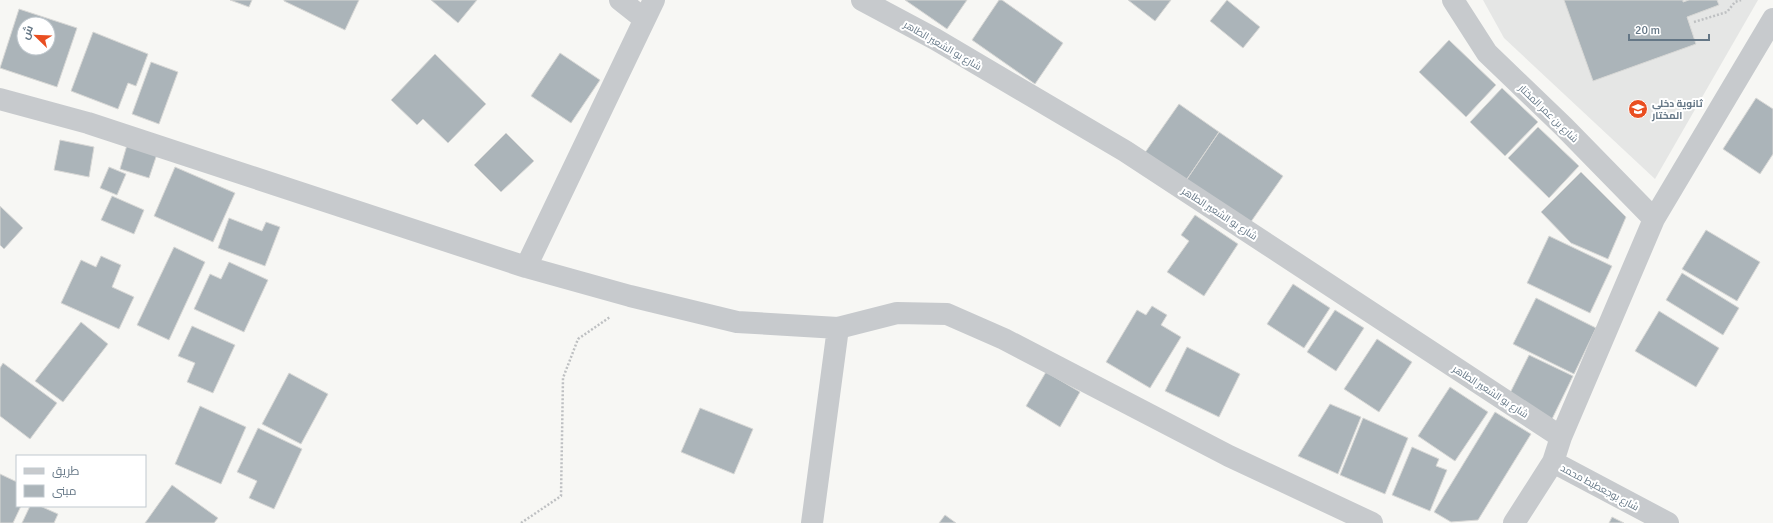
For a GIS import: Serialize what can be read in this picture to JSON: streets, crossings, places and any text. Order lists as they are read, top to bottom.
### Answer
{
  "streets": {
    "street": ["شارع بو الشعير الطاهر", "شارع بن عمر المختار", "شارع بوجعطيط محمد"]
  },
  "places": {
    "school or university": ["ثانوية دخلي المختار"]
  },
  "legend": ["طريق", "مبنى"],
  "scale_bar": "20 m",
  "north": "top left"
}
